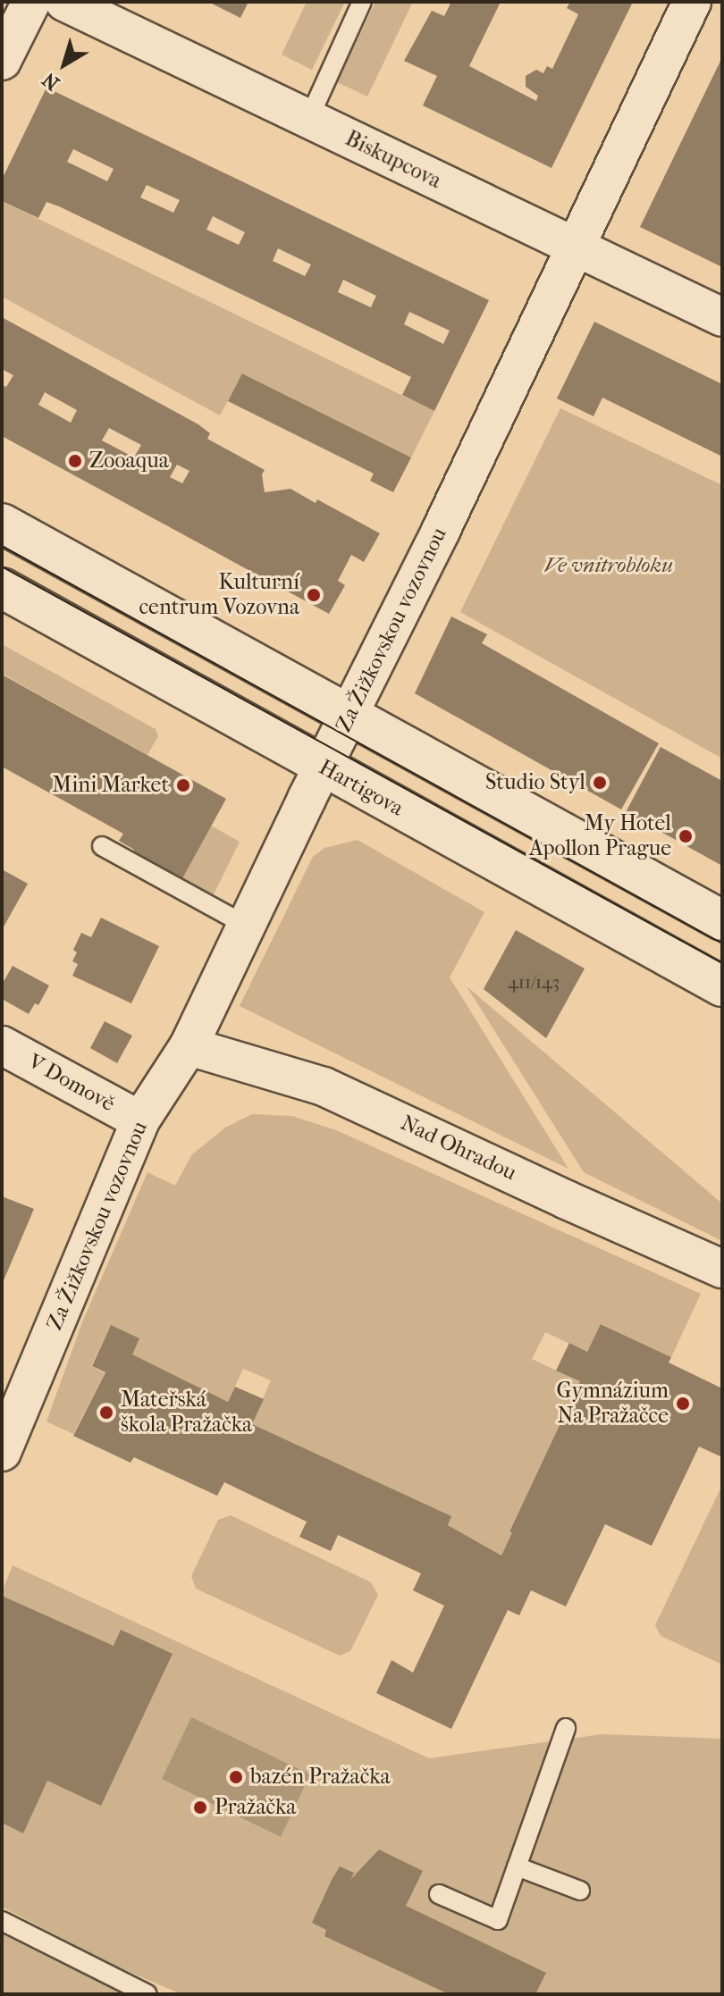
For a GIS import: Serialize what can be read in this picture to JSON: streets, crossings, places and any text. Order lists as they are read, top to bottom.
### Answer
{
  "streets": {
    "main road": ["Hartigova"],
    "street": [
      "Biskupcova",
      "Za Žižkovskou vozovnou",
      "V Domově",
      "Nad Ohradou"
    ]
  },
  "crossings": [
    ["Biskupcova", "Za Žižkovskou vozovnou"],
    ["Za Žižkovskou vozovnou", "Hartigova"],
    ["Za Žižkovskou vozovnou", "V Domově"],
    ["Za Žižkovskou vozovnou", "Nad Ohradou"]
  ],
  "parks": ["Ve vnitrobloku"],
  "places": [
    "Zooaqua",
    "Kulturní centrum Vozovna",
    "Studio Styl",
    "Mini Market",
    "My Hotel Apollon Prague",
    "Gymnázium Na Pražačce",
    "Mateřská škola Pražačka",
    "bazén Pražačka",
    "Pražačka"
  ],
  "house_numbers": ["411/143"],
  "north": "bottom left"
}
